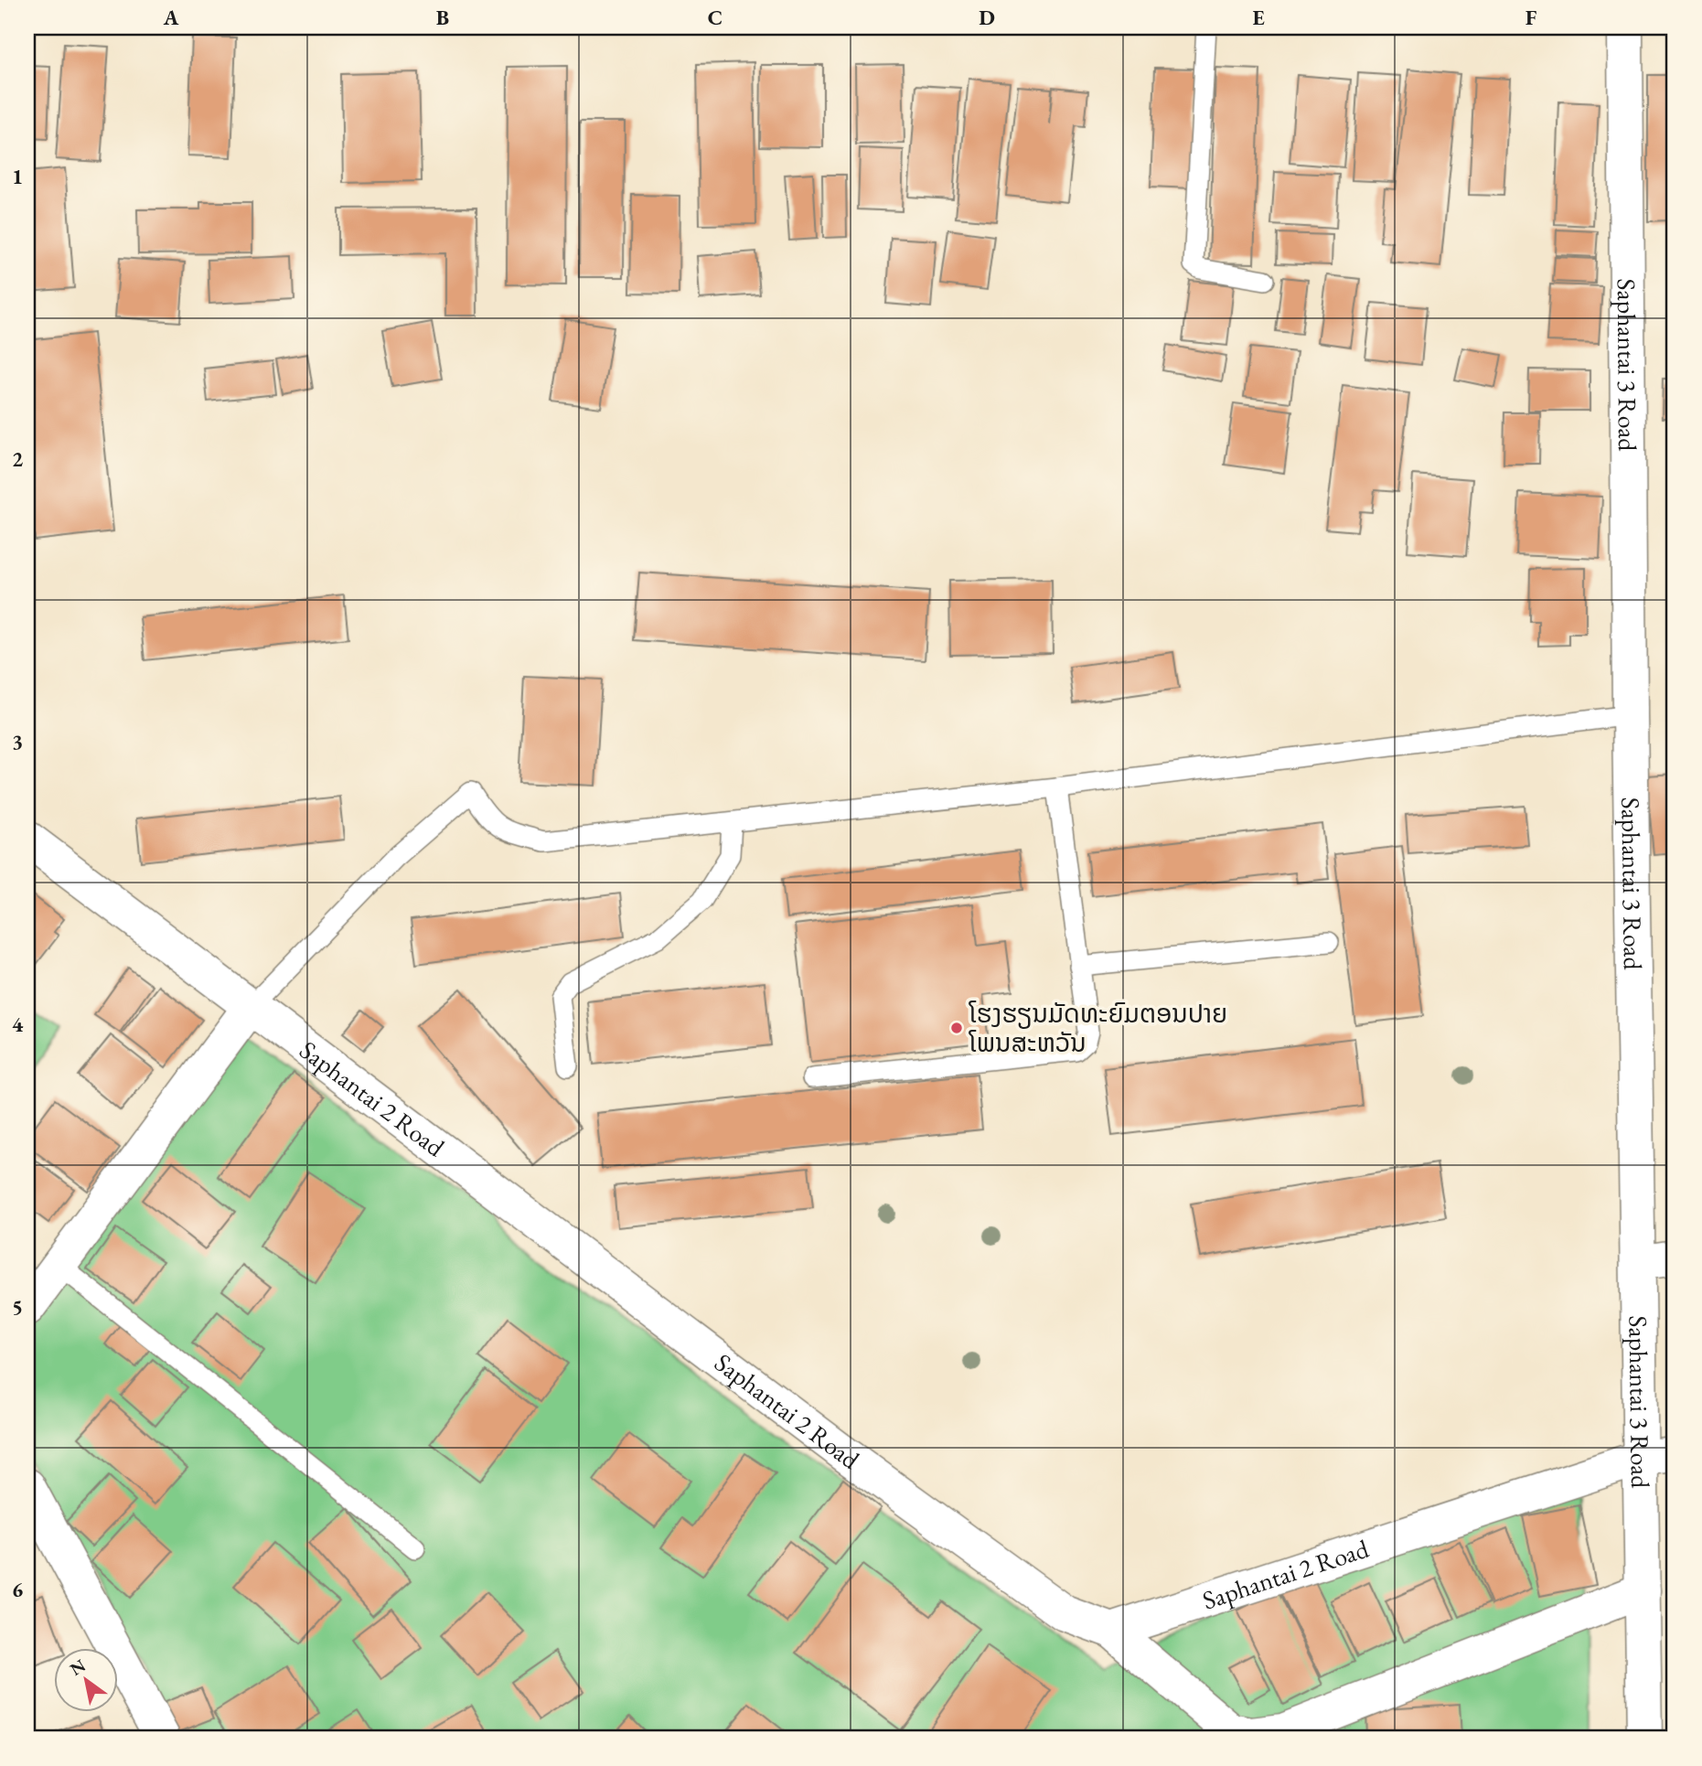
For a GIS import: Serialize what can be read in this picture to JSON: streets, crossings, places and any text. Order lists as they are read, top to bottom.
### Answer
{
  "streets": {
    "street": ["Saphantai 3 Road", "Saphantai 2 Road"]
  },
  "crossings": [
    ["Saphantai 3 Road", "Saphantai 2 Road"]
  ],
  "places": ["ໂຮງຮຽນມັດທະຍົມຕອນປາຍ ໂພນສະຫວັນ"],
  "north": "top left",
  "grid": {
    "columns": [
      "A",
      "B",
      "C",
      "D",
      "E",
      "F"
    ],
    "rows": [
      "1",
      "2",
      "3",
      "4",
      "5",
      "6"
    ]
  }
}
